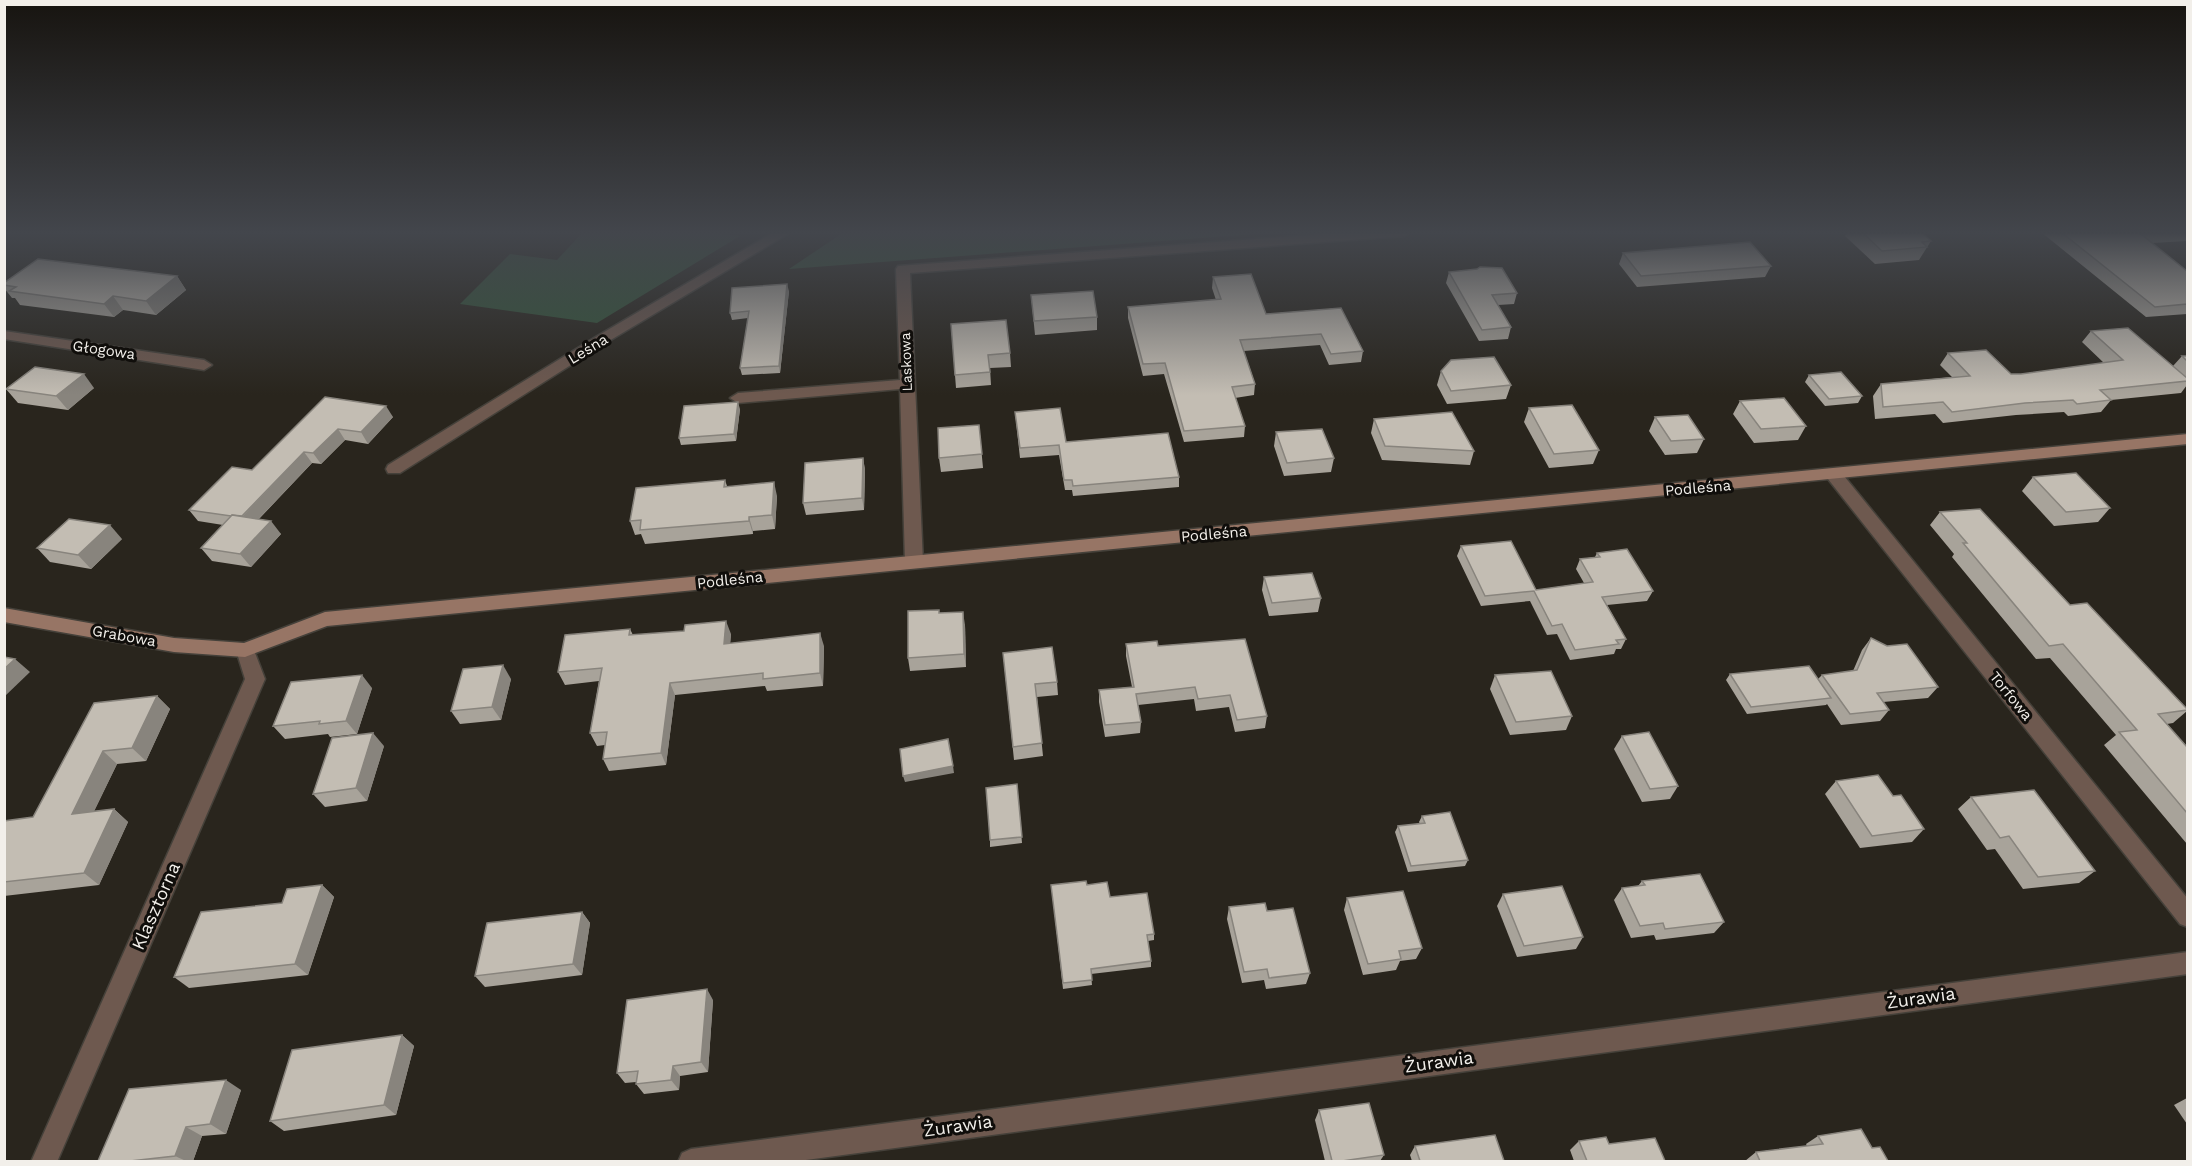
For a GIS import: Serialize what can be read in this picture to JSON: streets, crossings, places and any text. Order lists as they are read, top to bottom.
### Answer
{
  "streets": {
    "street": [
      "Leśna",
      "Głogowa",
      "Laskowa",
      "Podleśna",
      "Grabowa",
      "Torfowa",
      "Klasztorna",
      "Żurawia"
    ]
  },
  "crossings": [
    ["Laskowa", "Podleśna"],
    ["Podleśna", "Grabowa"],
    ["Podleśna", "Torfowa"],
    ["Podleśna", "Klasztorna"],
    ["Grabowa", "Klasztorna"]
  ]
}
